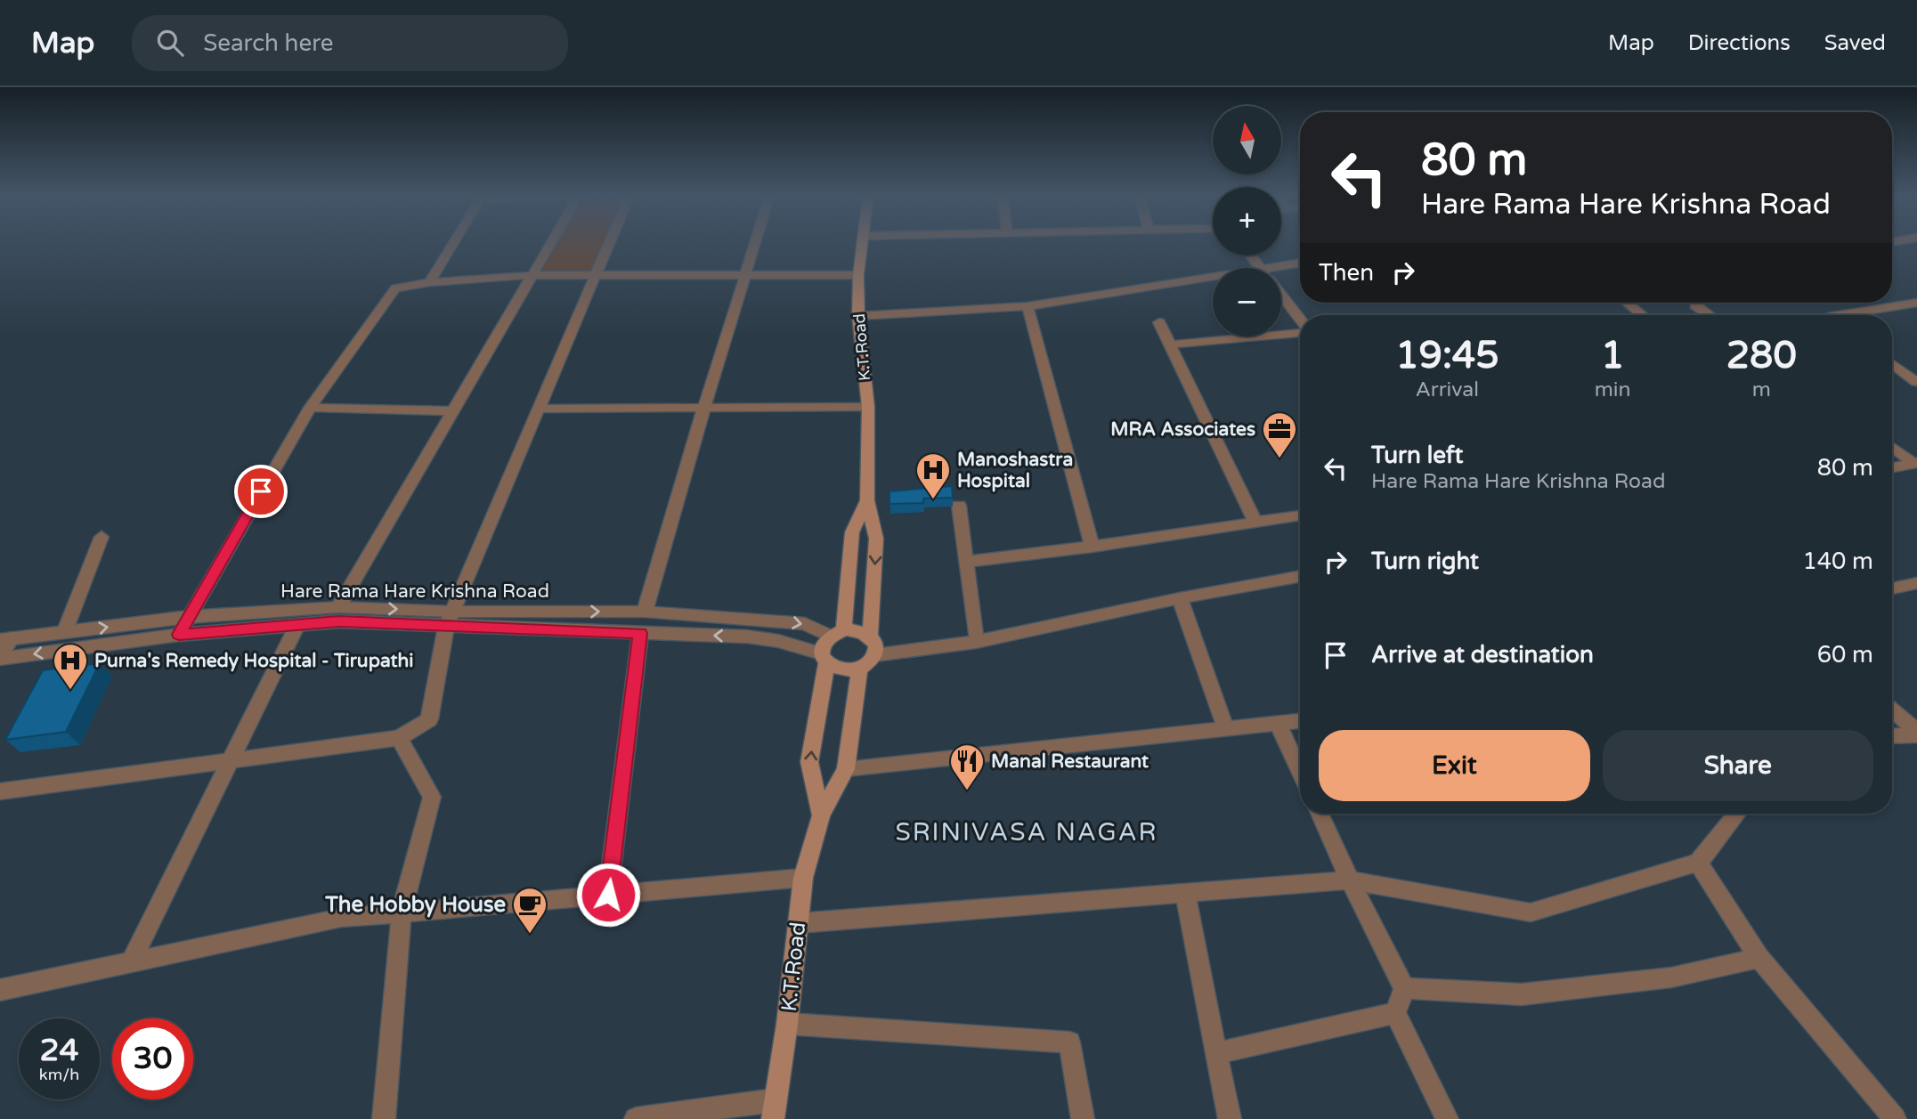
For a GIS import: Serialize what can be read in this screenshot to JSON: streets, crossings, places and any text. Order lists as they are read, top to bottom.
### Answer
{
  "streets": {
    "main road": ["K.T.Road"],
    "street": ["Hare Rama Hare Krishna Road"]
  },
  "crossings": [
    ["K.T.Road", "Hare Rama Hare Krishna Road"]
  ],
  "districts": ["SRINIVASA NAGAR"],
  "places": {
    "office": ["MRA Associates"],
    "hospital": ["Manoshastra Hospital", "Purna's Remedy Hospital - Tirupathi"],
    "restaurant": ["Manal Restaurant"],
    "cafe": ["The Hobby House"]
  },
  "north": "top",
  "page": {
    "header": "Map",
    "search": "Search here",
    "nav": ["Map", "Directions", "Saved"],
    "map_buttons": ["+", "−"],
    "turn": ["80 m", "Hare Rama Hare Krishna Road"],
    "then": "Then",
    "eta": [
      "19:45",
      "Arrival",
      "1",
      "min",
      "280",
      "m"
    ],
    "list": [
      {
        "name": "Turn left",
        "note": "Hare Rama Hare Krishna Road",
        "value": "80 m"
      },
      {
        "name": "Turn right",
        "value": "140 m"
      },
      {
        "name": "Arrive at destination",
        "value": "60 m"
      }
    ],
    "buttons": ["Exit", "Share"],
    "speed": "24 km/h",
    "limit": "30"
  }
}
